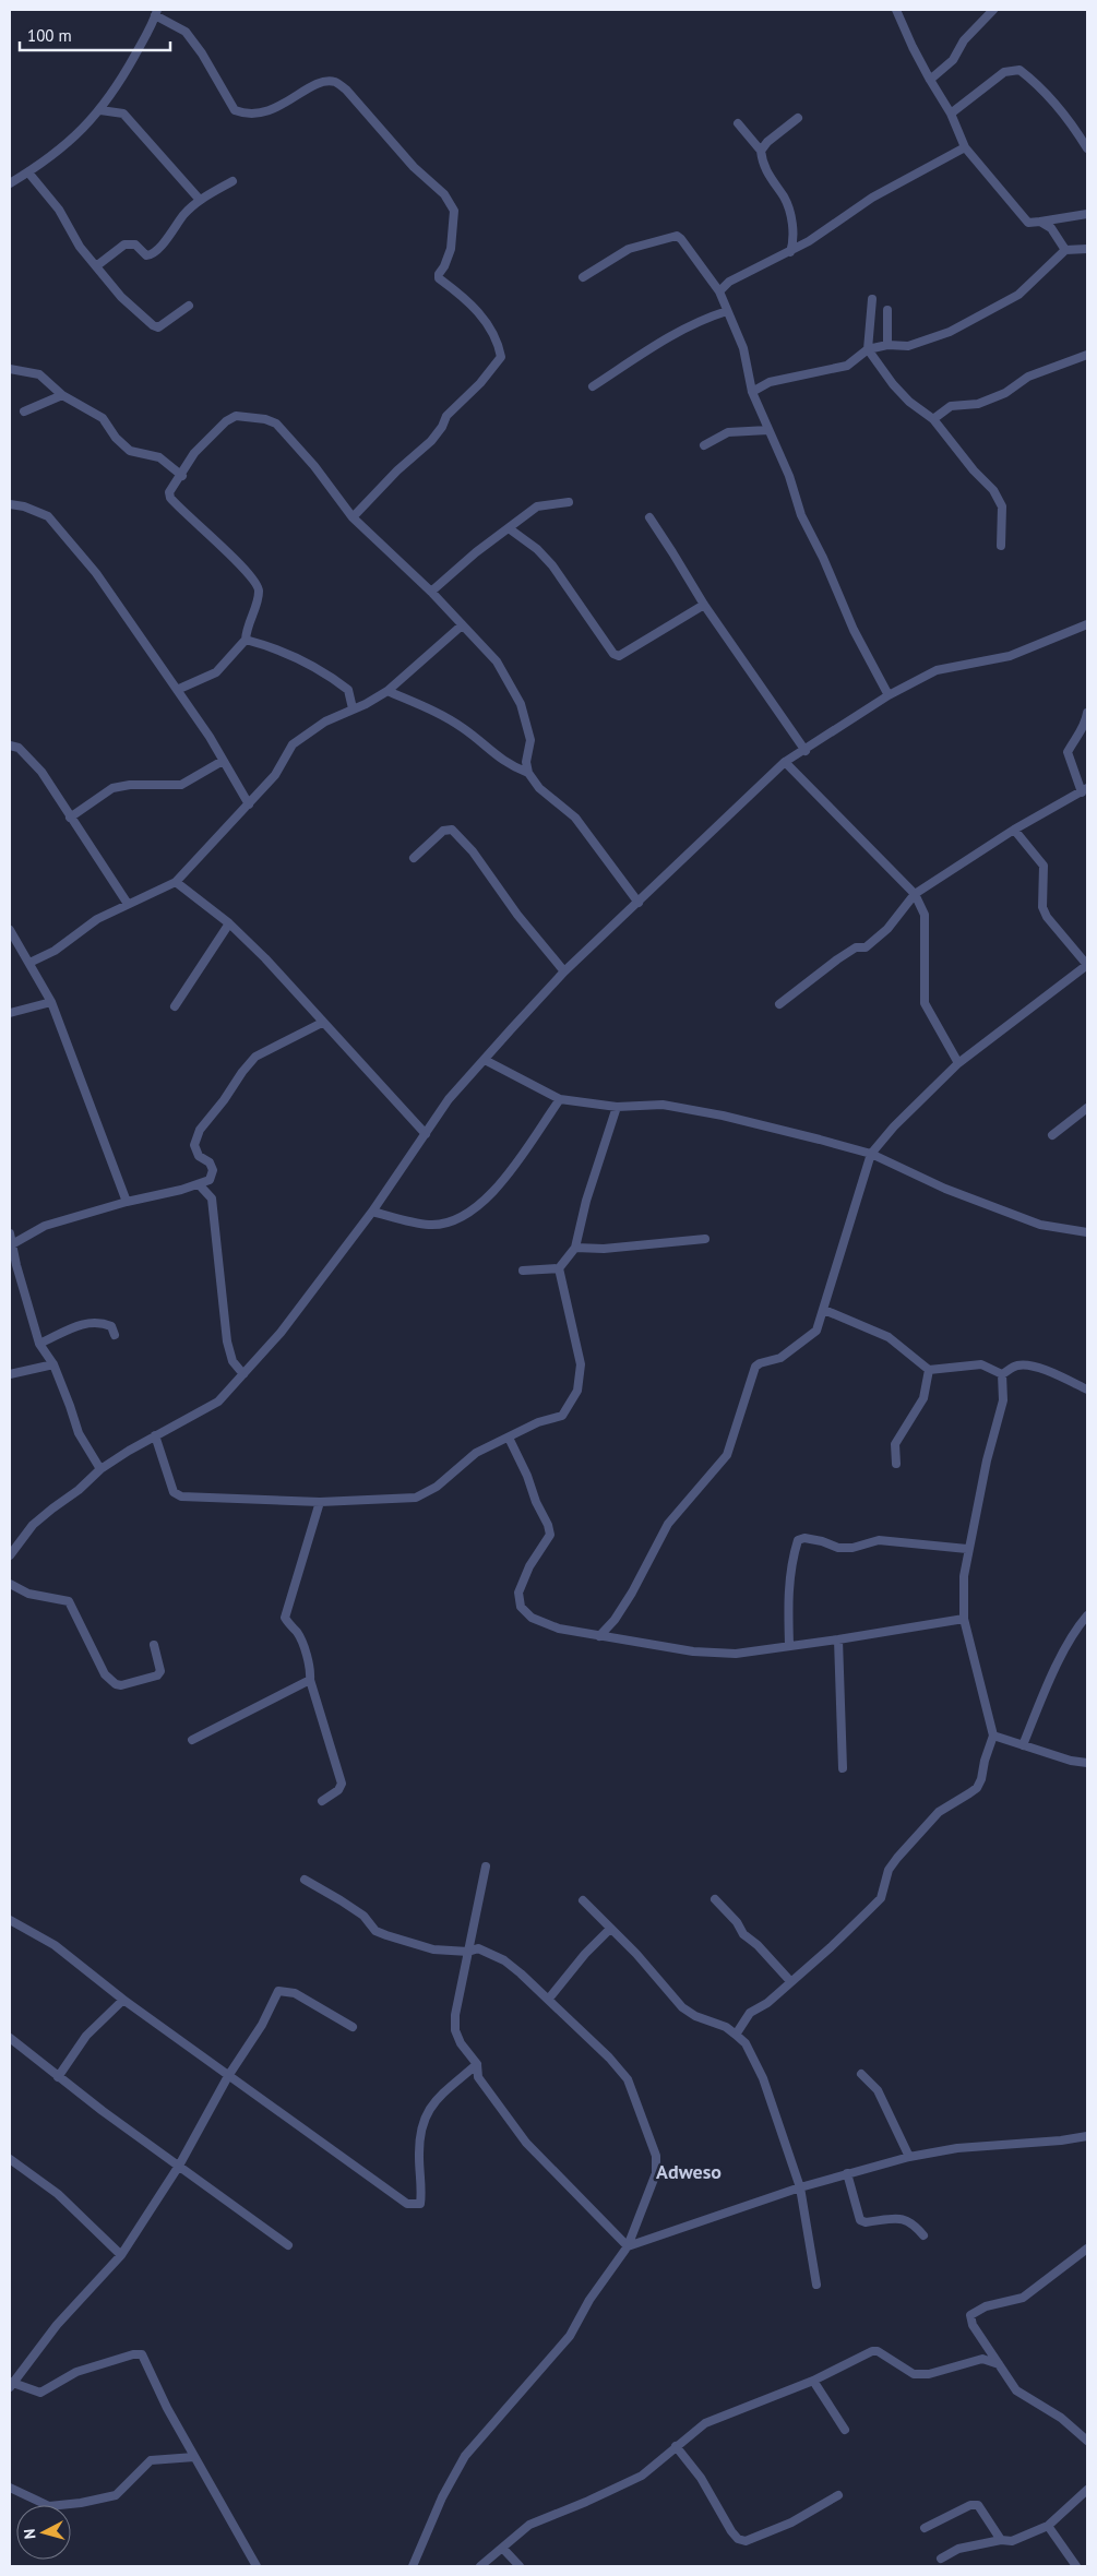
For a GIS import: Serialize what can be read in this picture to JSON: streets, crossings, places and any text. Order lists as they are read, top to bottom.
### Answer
{
  "districts": ["Adweso"],
  "scale_bar": "100 m",
  "north": "left"
}
